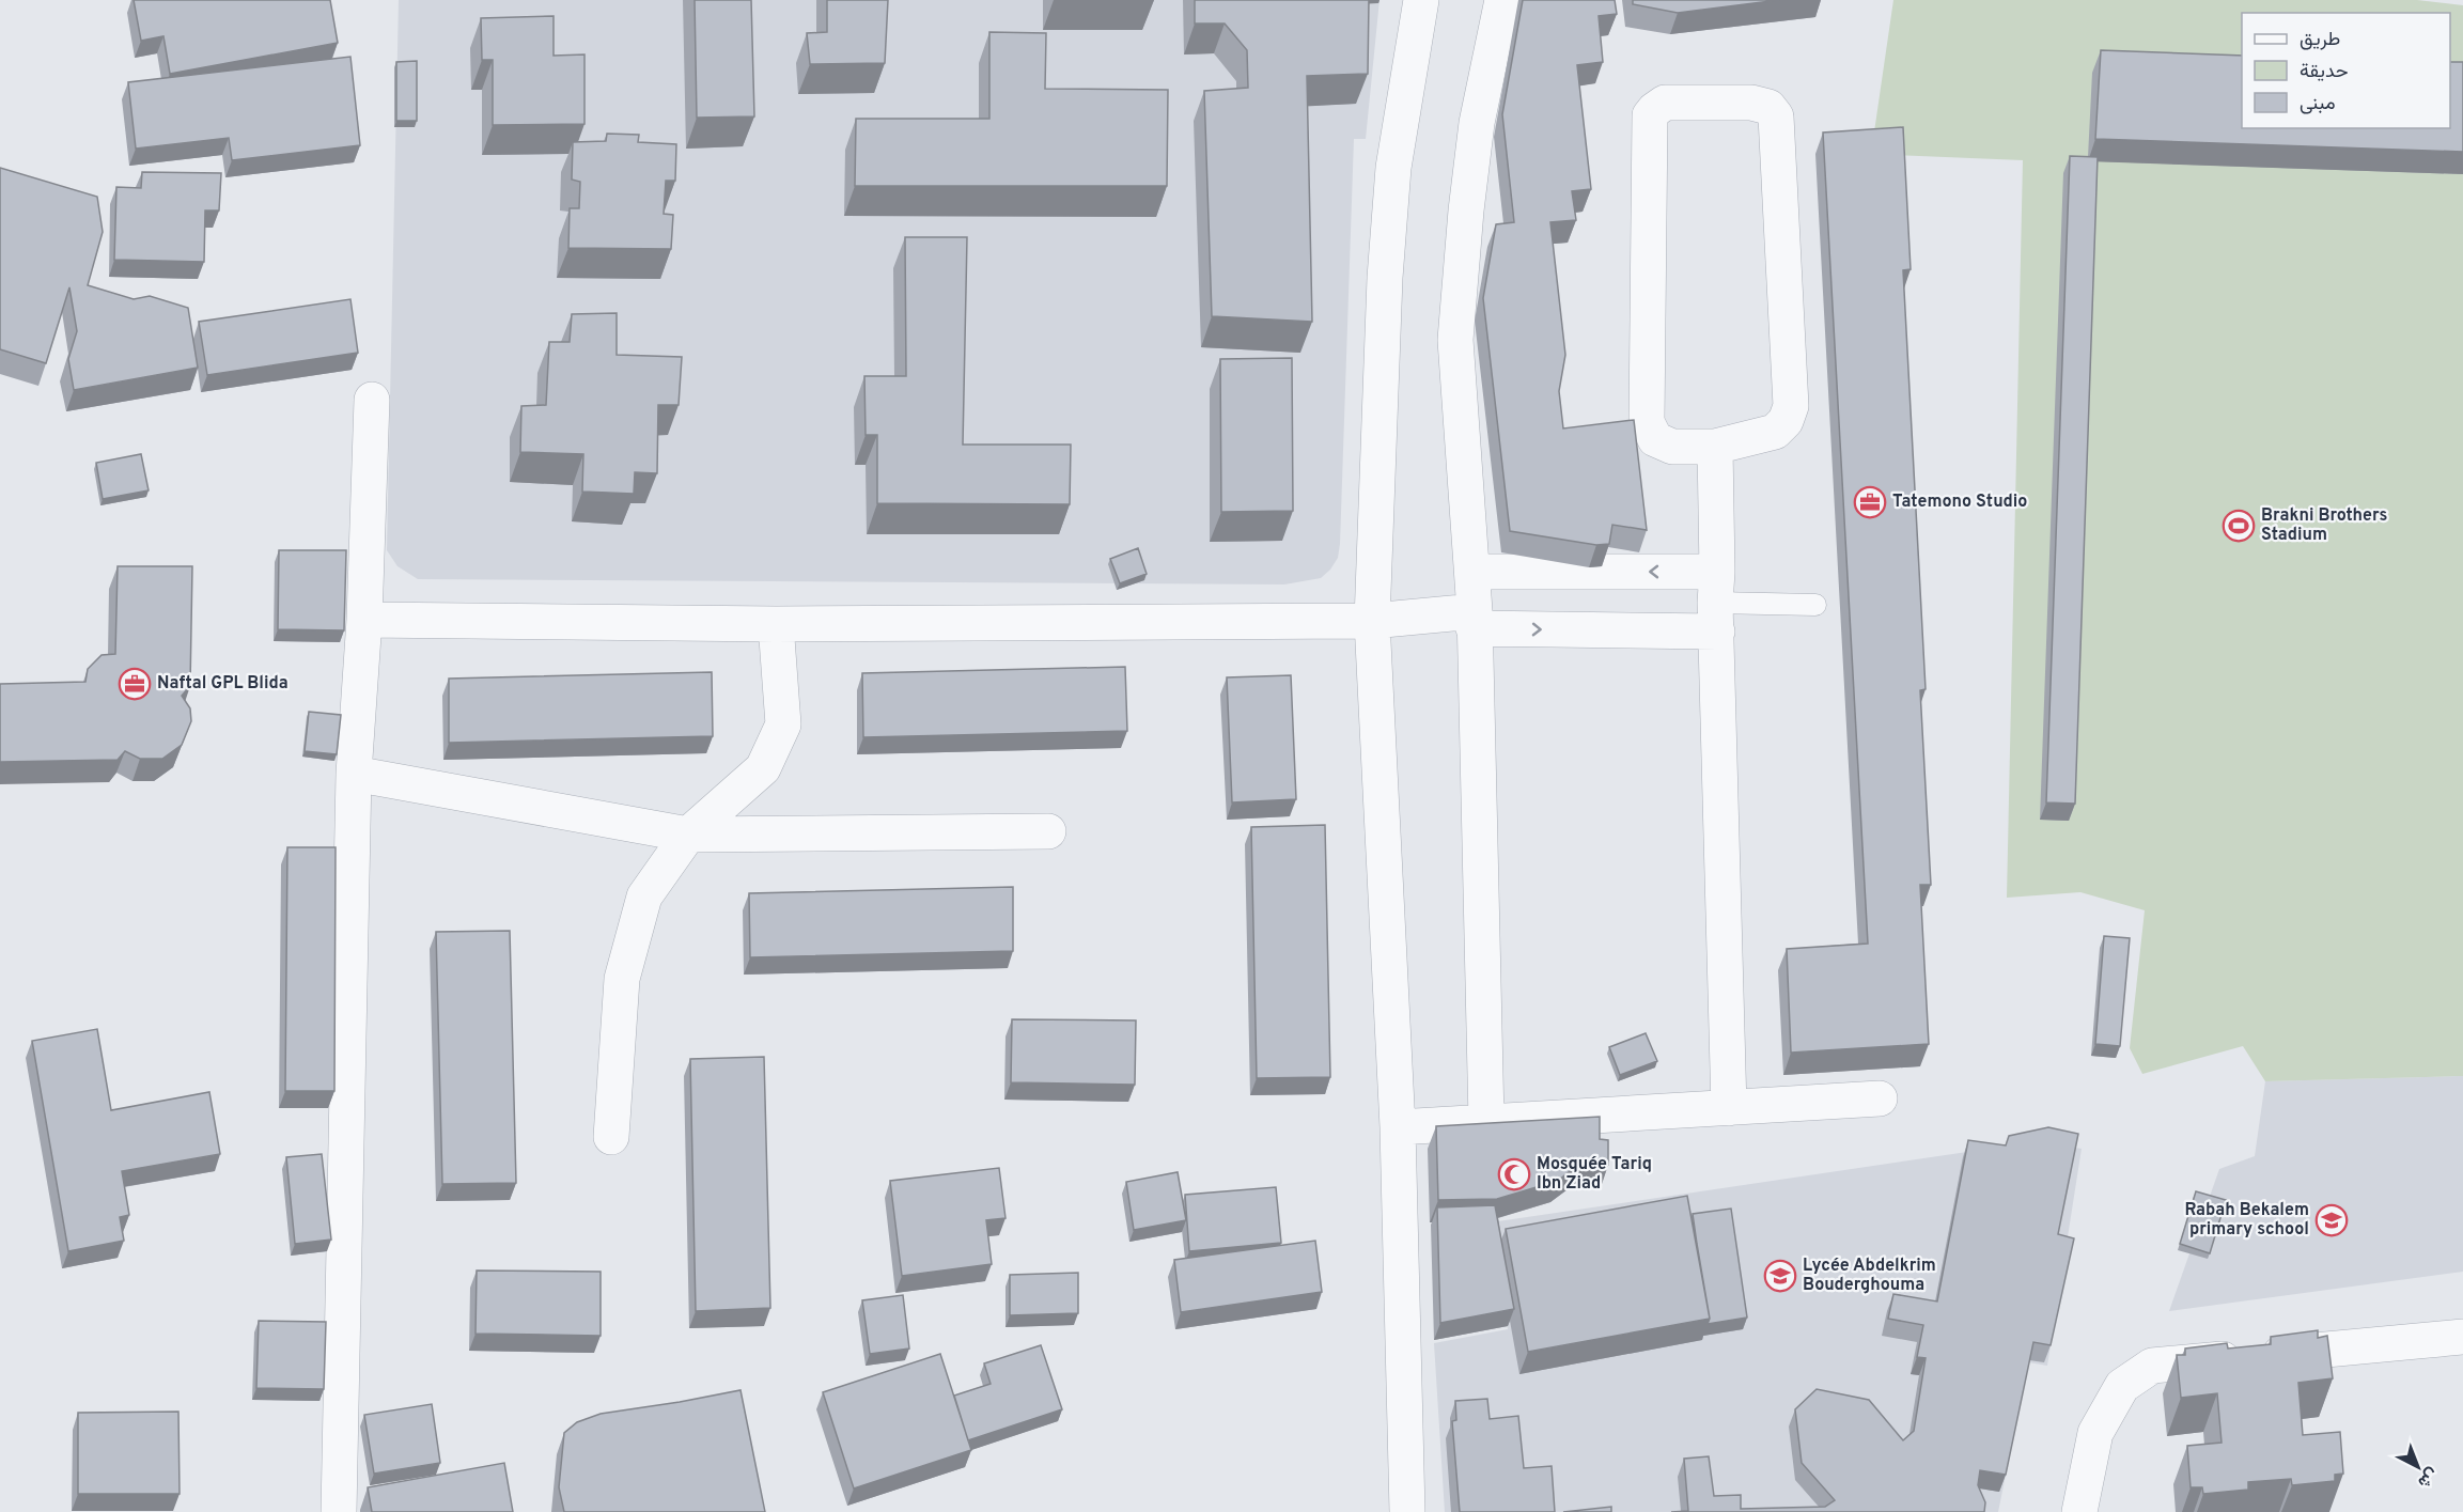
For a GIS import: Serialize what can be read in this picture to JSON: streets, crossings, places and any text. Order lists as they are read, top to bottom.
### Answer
{
  "places": {
    "office": ["Tatemono Studio", "Naftal GPL Blida"],
    "sports": ["Brakni Brothers Stadium"],
    "mosque": ["Mosquée Tariq Ibn Ziad"],
    "school or university": ["Rabah Bekalem primary school", "Lycée Abdelkrim Bouderghouma"]
  },
  "legend": ["طريق", "حديقة", "مبنى"],
  "north": "bottom right"
}
